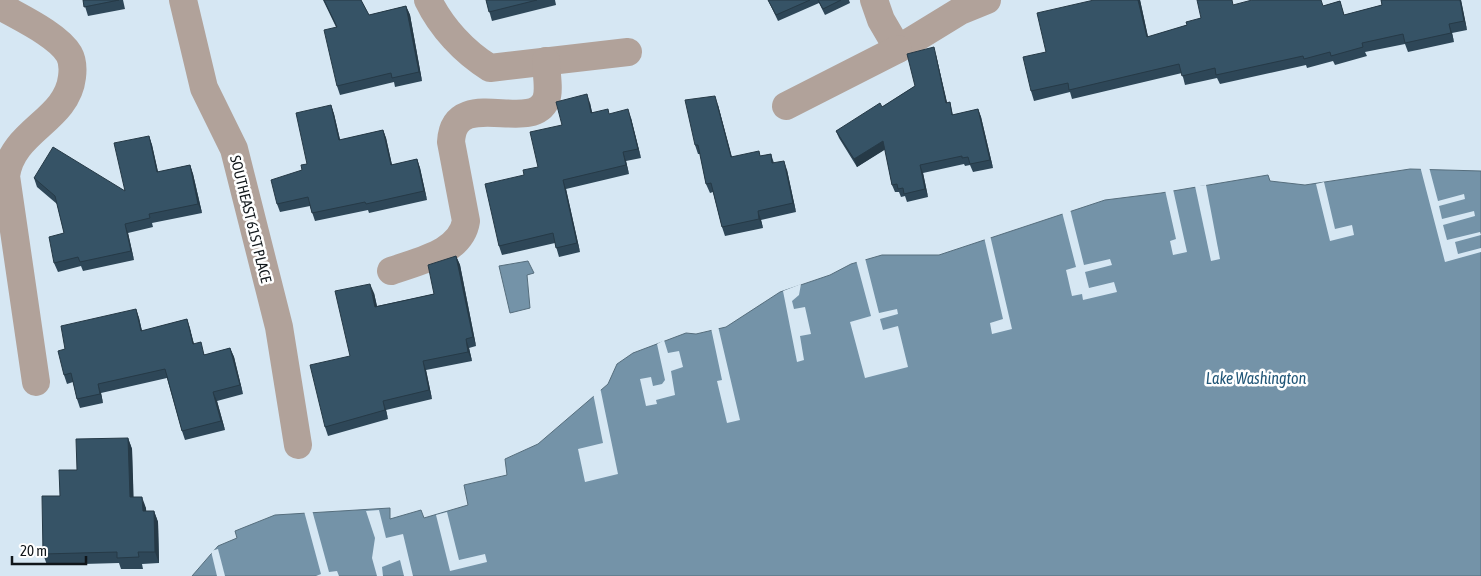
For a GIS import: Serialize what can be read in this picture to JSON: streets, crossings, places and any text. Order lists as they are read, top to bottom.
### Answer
{
  "streets": {
    "street": ["SOUTHEAST 61ST PLACE"]
  },
  "water": ["Lake Washington"],
  "scale_bar": "20 m"
}
